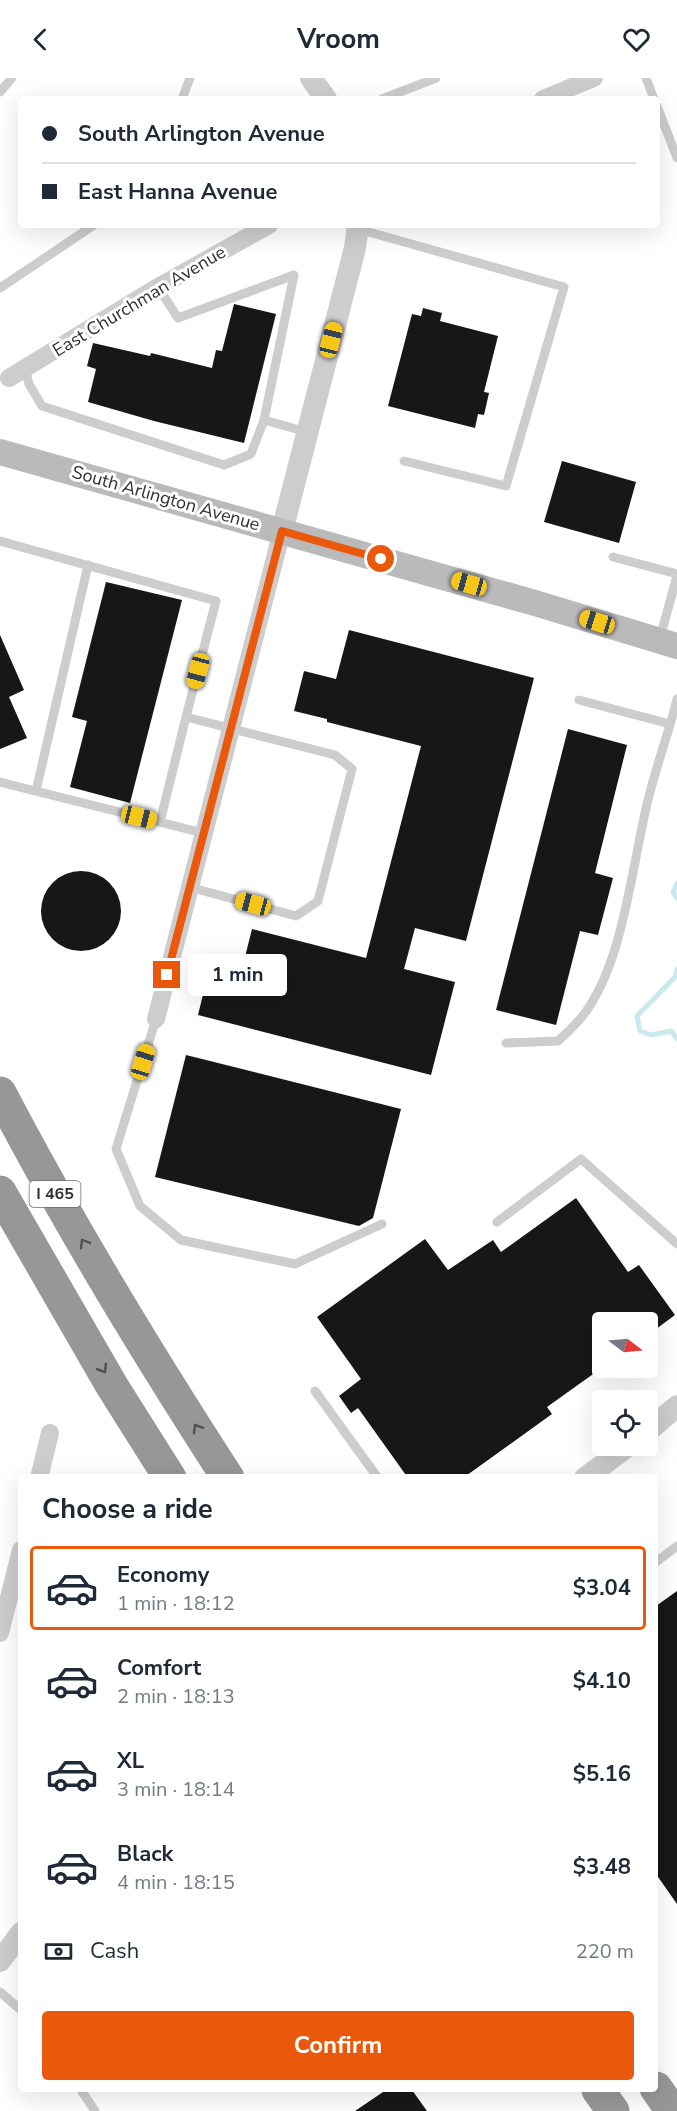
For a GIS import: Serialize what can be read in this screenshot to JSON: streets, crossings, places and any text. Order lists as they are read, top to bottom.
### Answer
{
  "streets": {
    "highway": ["I 465"],
    "main road": ["South Arlington Avenue"],
    "street": ["East Churchman Avenue"]
  },
  "north": "right",
  "page": {
    "header": "Vroom",
    "banner": ["South Arlington Avenue", "East Hanna Avenue"],
    "bubble": "1 min",
    "heading": "Choose a ride",
    "list": [
      {
        "name": "Economy",
        "note": "1 min · 18:12",
        "value": "$3.04"
      },
      {
        "name": "Comfort",
        "note": "2 min · 18:13",
        "value": "$4.10"
      },
      {
        "name": "XL",
        "note": "3 min · 18:14",
        "value": "$5.16"
      },
      {
        "name": "Black",
        "note": "4 min · 18:15",
        "value": "$3.48"
      }
    ],
    "pay": ["Cash", "220 m"],
    "buttons": "Confirm"
  }
}
